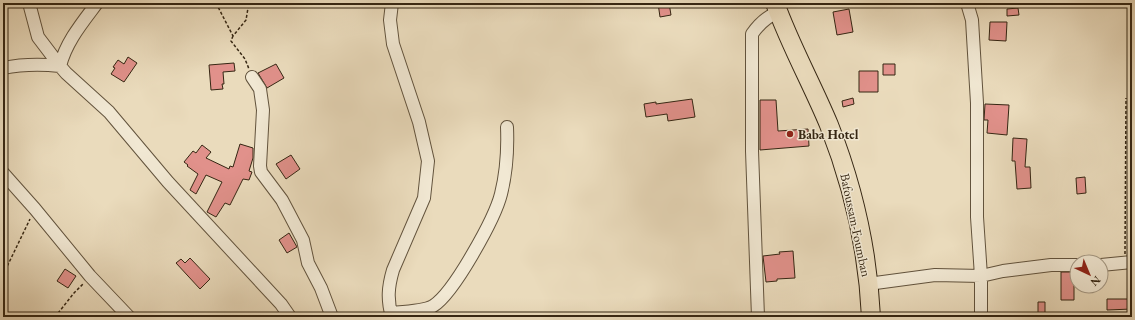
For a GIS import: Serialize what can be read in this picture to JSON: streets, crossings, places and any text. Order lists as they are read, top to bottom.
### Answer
{
  "streets": {
    "highway": ["Bafoussam-Foumban"]
  },
  "places": ["Baba Hotel"],
  "north": "bottom right"
}
